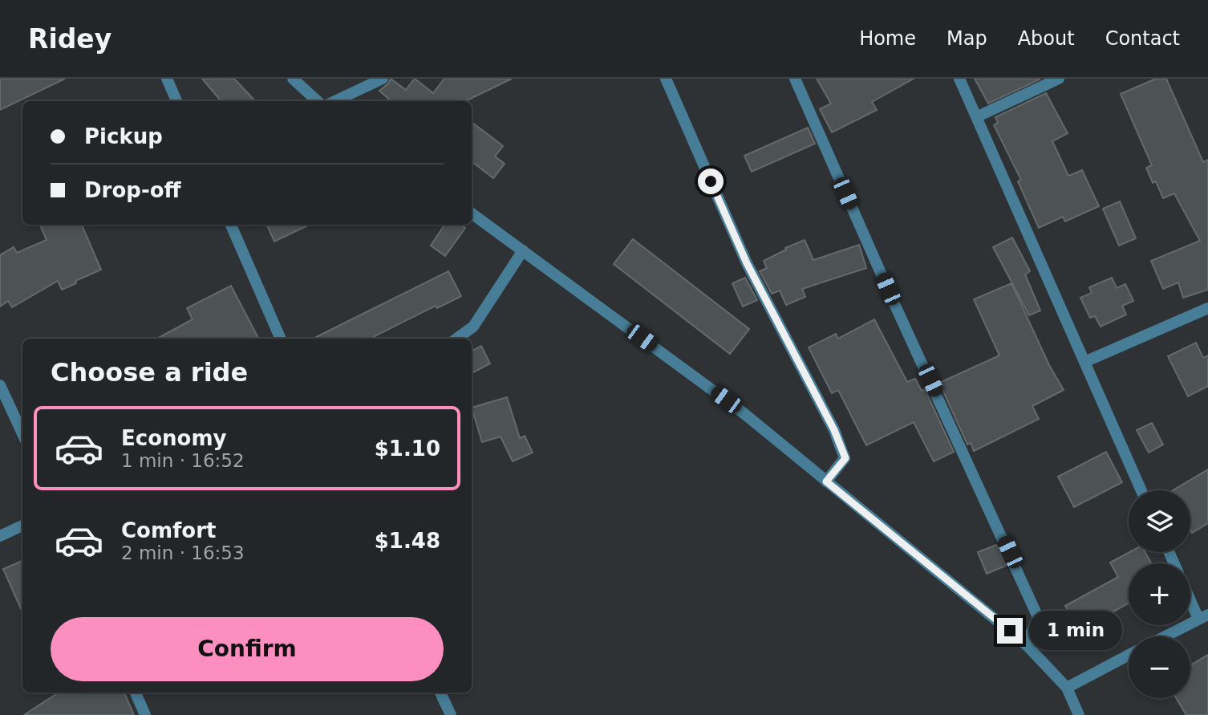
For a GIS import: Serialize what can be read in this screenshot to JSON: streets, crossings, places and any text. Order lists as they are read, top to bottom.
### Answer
{
  "page": {
    "header": "Ridey",
    "nav": [
      "Home",
      "Map",
      "About",
      "Contact"
    ],
    "banner": ["Pickup", "Drop-off"],
    "heading": "Choose a ride",
    "list": [
      {
        "name": "Economy",
        "note": "1 min · 16:52",
        "value": "$1.10"
      },
      {
        "name": "Comfort",
        "note": "2 min · 16:53",
        "value": "$1.48"
      }
    ],
    "map_buttons": ["+", "−"],
    "buttons": "Confirm",
    "bubble": "1 min"
  }
}
